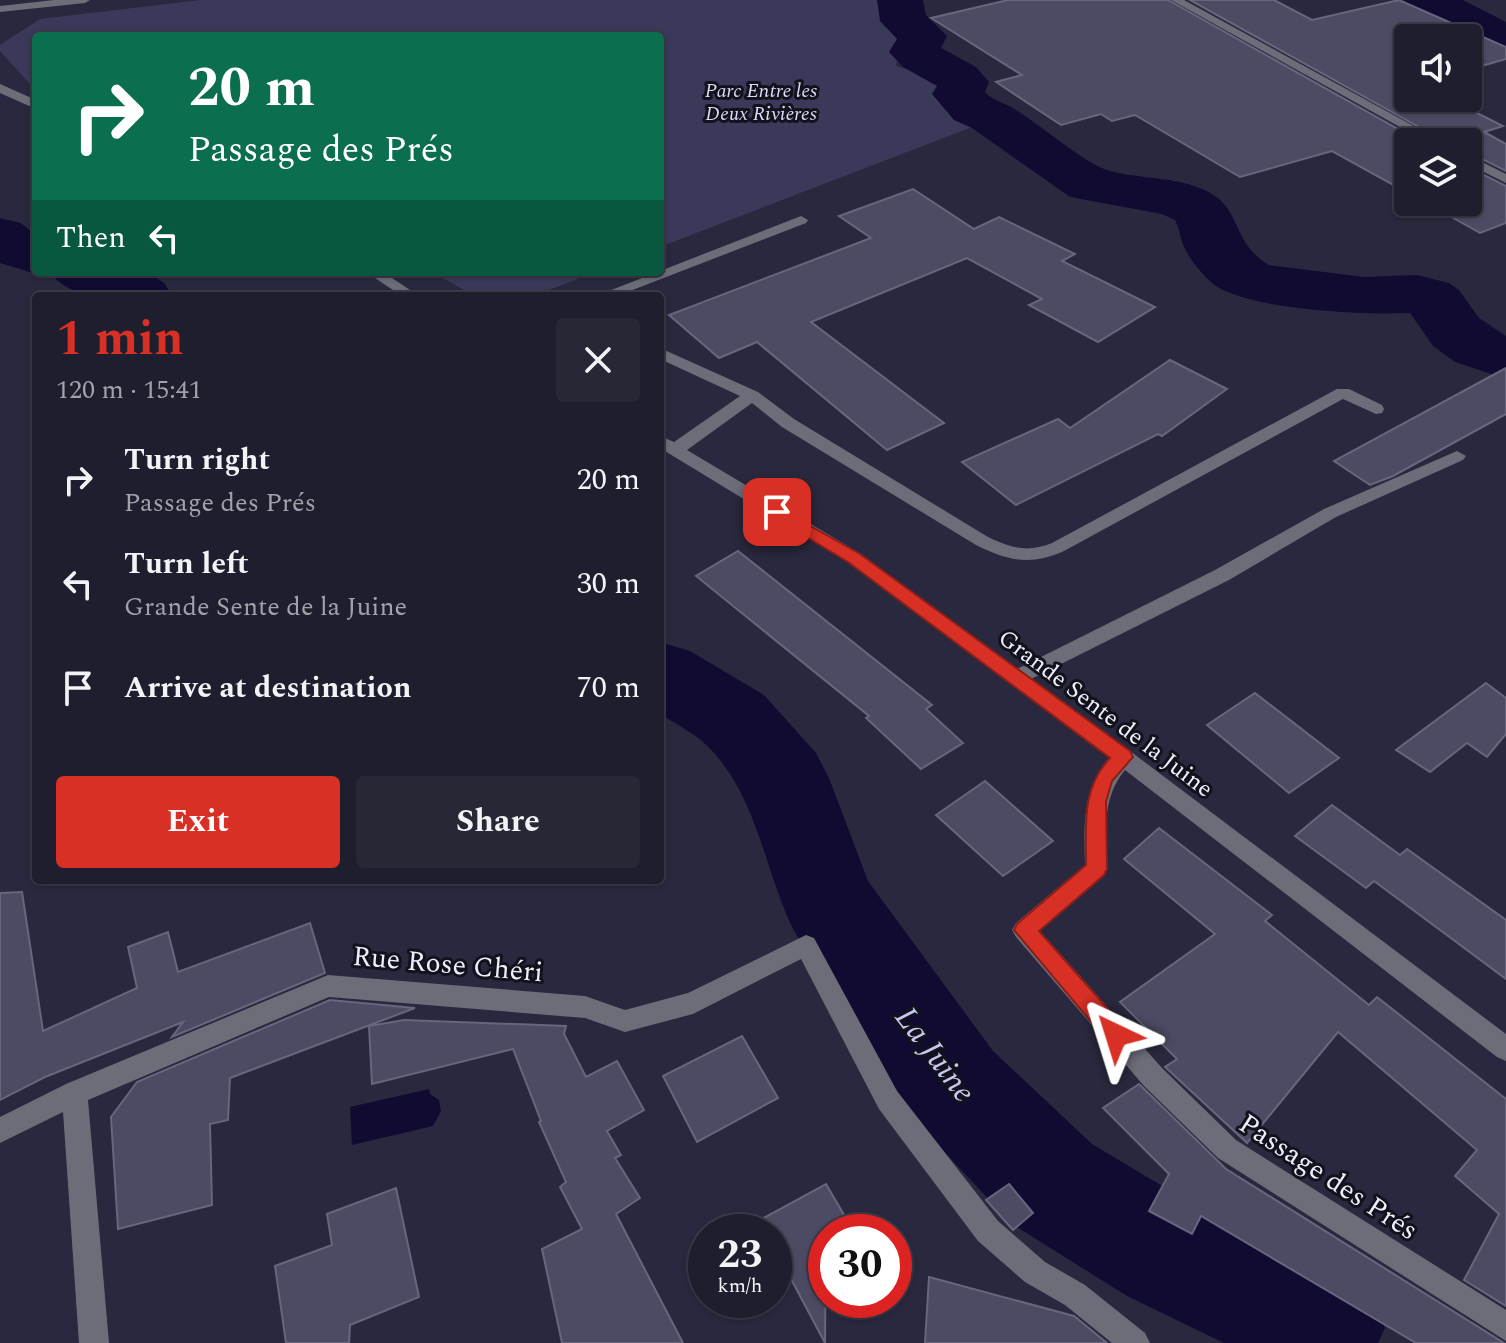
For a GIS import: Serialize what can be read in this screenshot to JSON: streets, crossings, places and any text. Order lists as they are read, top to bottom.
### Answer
{
  "streets": {
    "street": ["Grande Sente de la Juine", "Rue Rose Chéri", "Passage des Prés"]
  },
  "crossings": [
    ["Grande Sente de la Juine", "Passage des Prés"]
  ],
  "water": ["La Juine"],
  "parks": ["Parc Entre les Deux Rivières"],
  "page": {
    "turn": ["20 m", "Passage des Prés"],
    "then": "Then",
    "heading": ["1 min", "120 m · 15:41"],
    "list": [
      {
        "name": "Turn right",
        "note": "Passage des Prés",
        "value": "20 m"
      },
      {
        "name": "Turn left",
        "note": "Grande Sente de la Juine",
        "value": "30 m"
      },
      {
        "name": "Arrive at destination",
        "value": "70 m"
      }
    ],
    "buttons": ["Exit", "Share"],
    "speed": "23 km/h",
    "limit": "30"
  }
}
